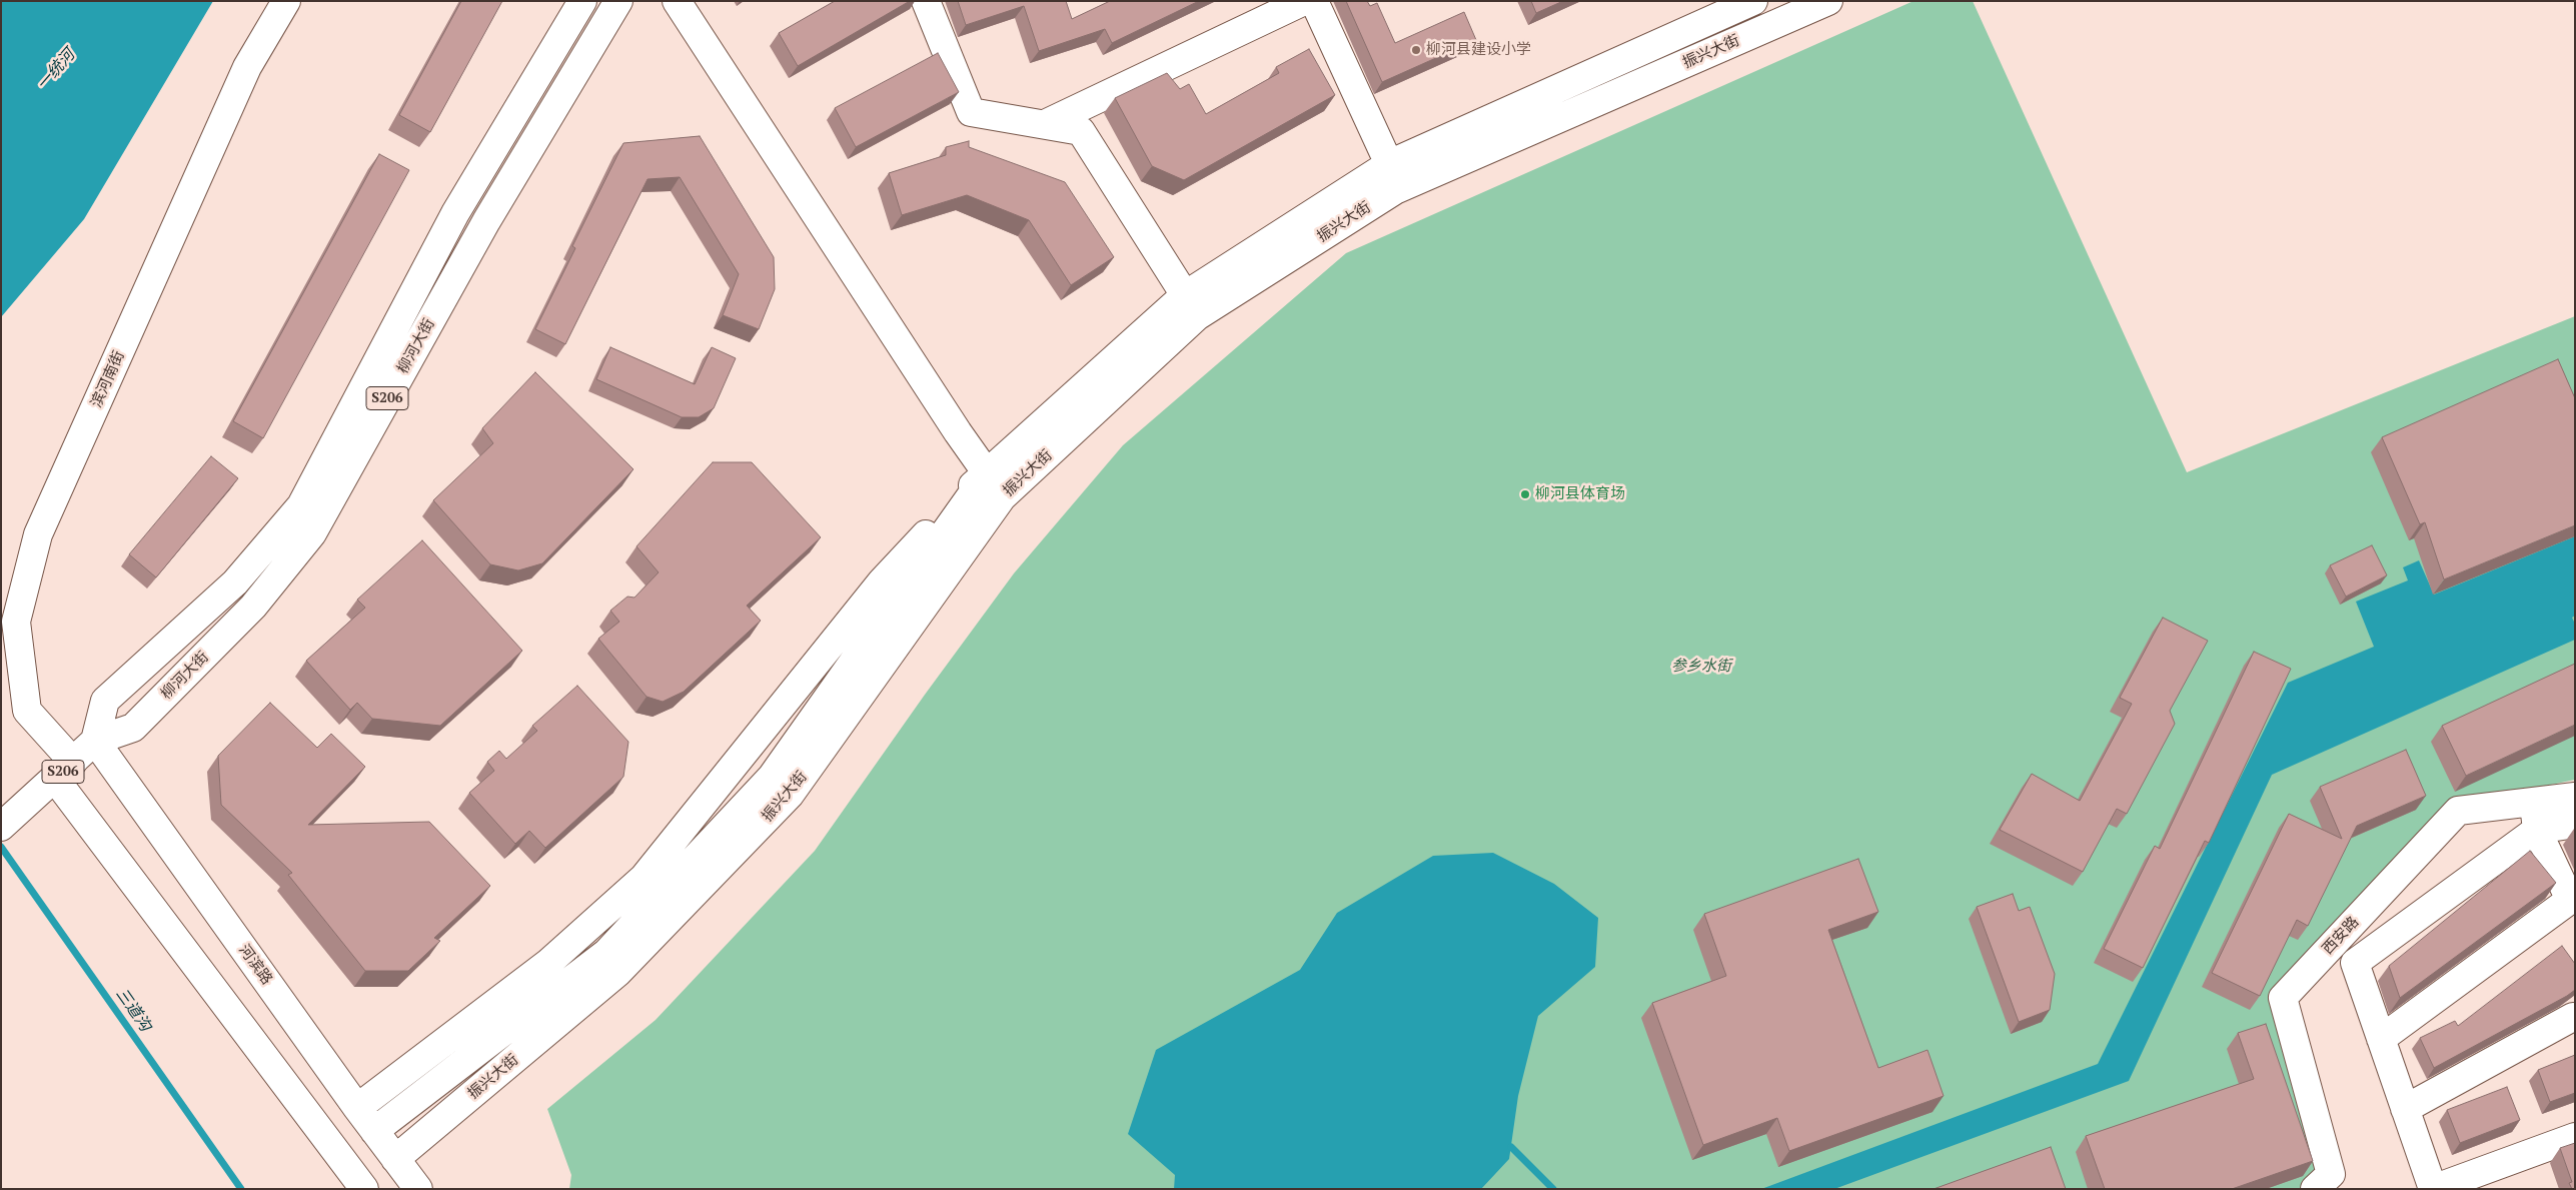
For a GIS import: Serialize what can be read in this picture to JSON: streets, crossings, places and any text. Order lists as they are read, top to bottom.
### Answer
{
  "streets": {
    "street": [
      "振兴大街",
      "柳河大街",
      "滨河南街",
      "S206",
      "西安路",
      "河滨路"
    ]
  },
  "crossings": [
    ["振兴大街", "河滨路"],
    ["柳河大街", "滨河南街"],
    ["柳河大街", "河滨路"]
  ],
  "water": ["一统河", "三道沟"],
  "parks": ["参乡水街"],
  "places": ["柳河县建设小学", "柳河县体育场"]
}
